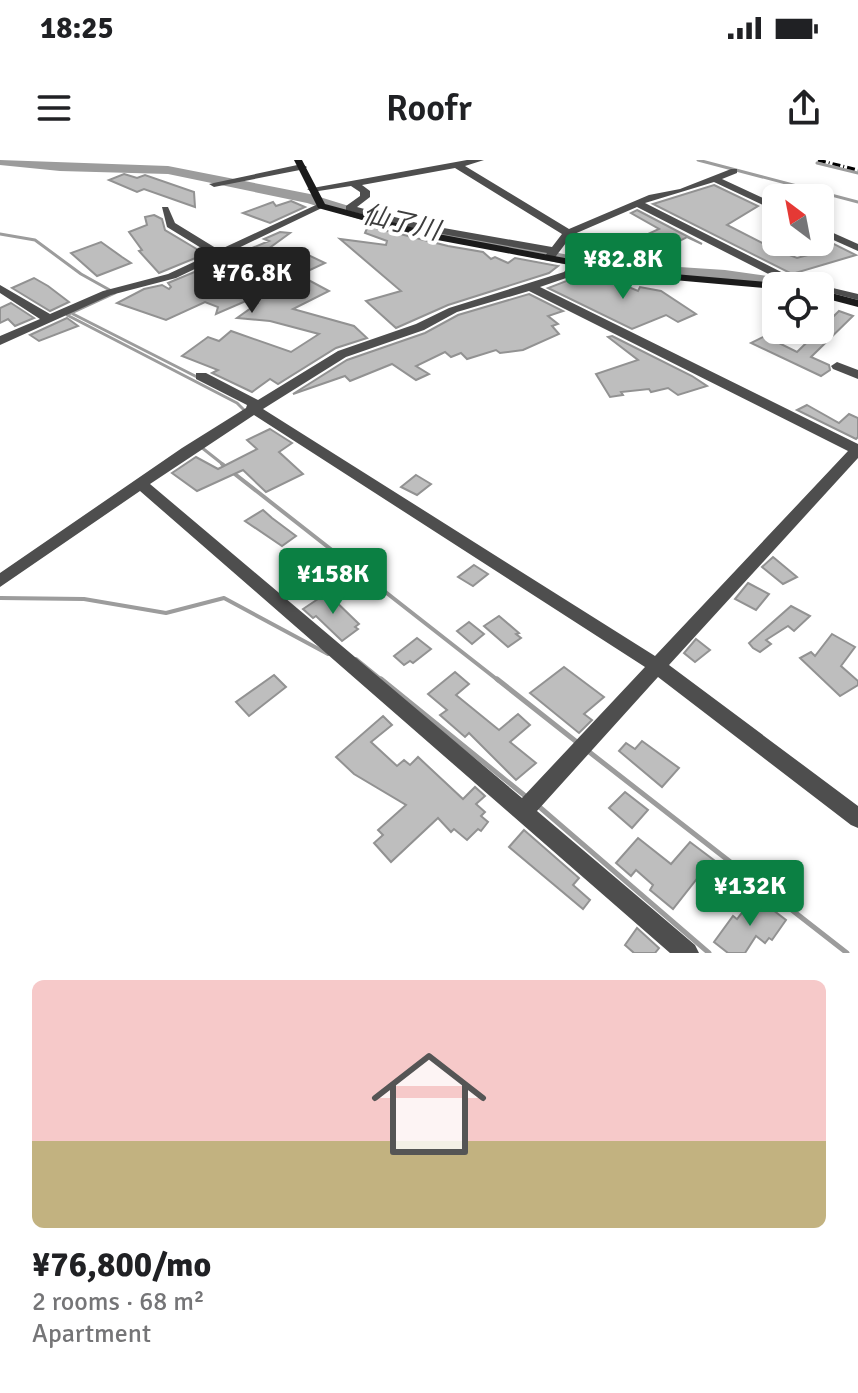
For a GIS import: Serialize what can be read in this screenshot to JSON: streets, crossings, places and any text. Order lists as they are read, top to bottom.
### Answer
{
  "water": ["仙了川"],
  "north": "top left",
  "page": {
    "status": "18:25",
    "header": "Roofr",
    "price": [
      "¥82.8K",
      "¥76.8K",
      "¥158K",
      "¥132K"
    ],
    "list": [
      {
        "name": "¥76,800/mo",
        "note": "2 rooms · 68 m² · Apartment"
      }
    ]
  }
}
